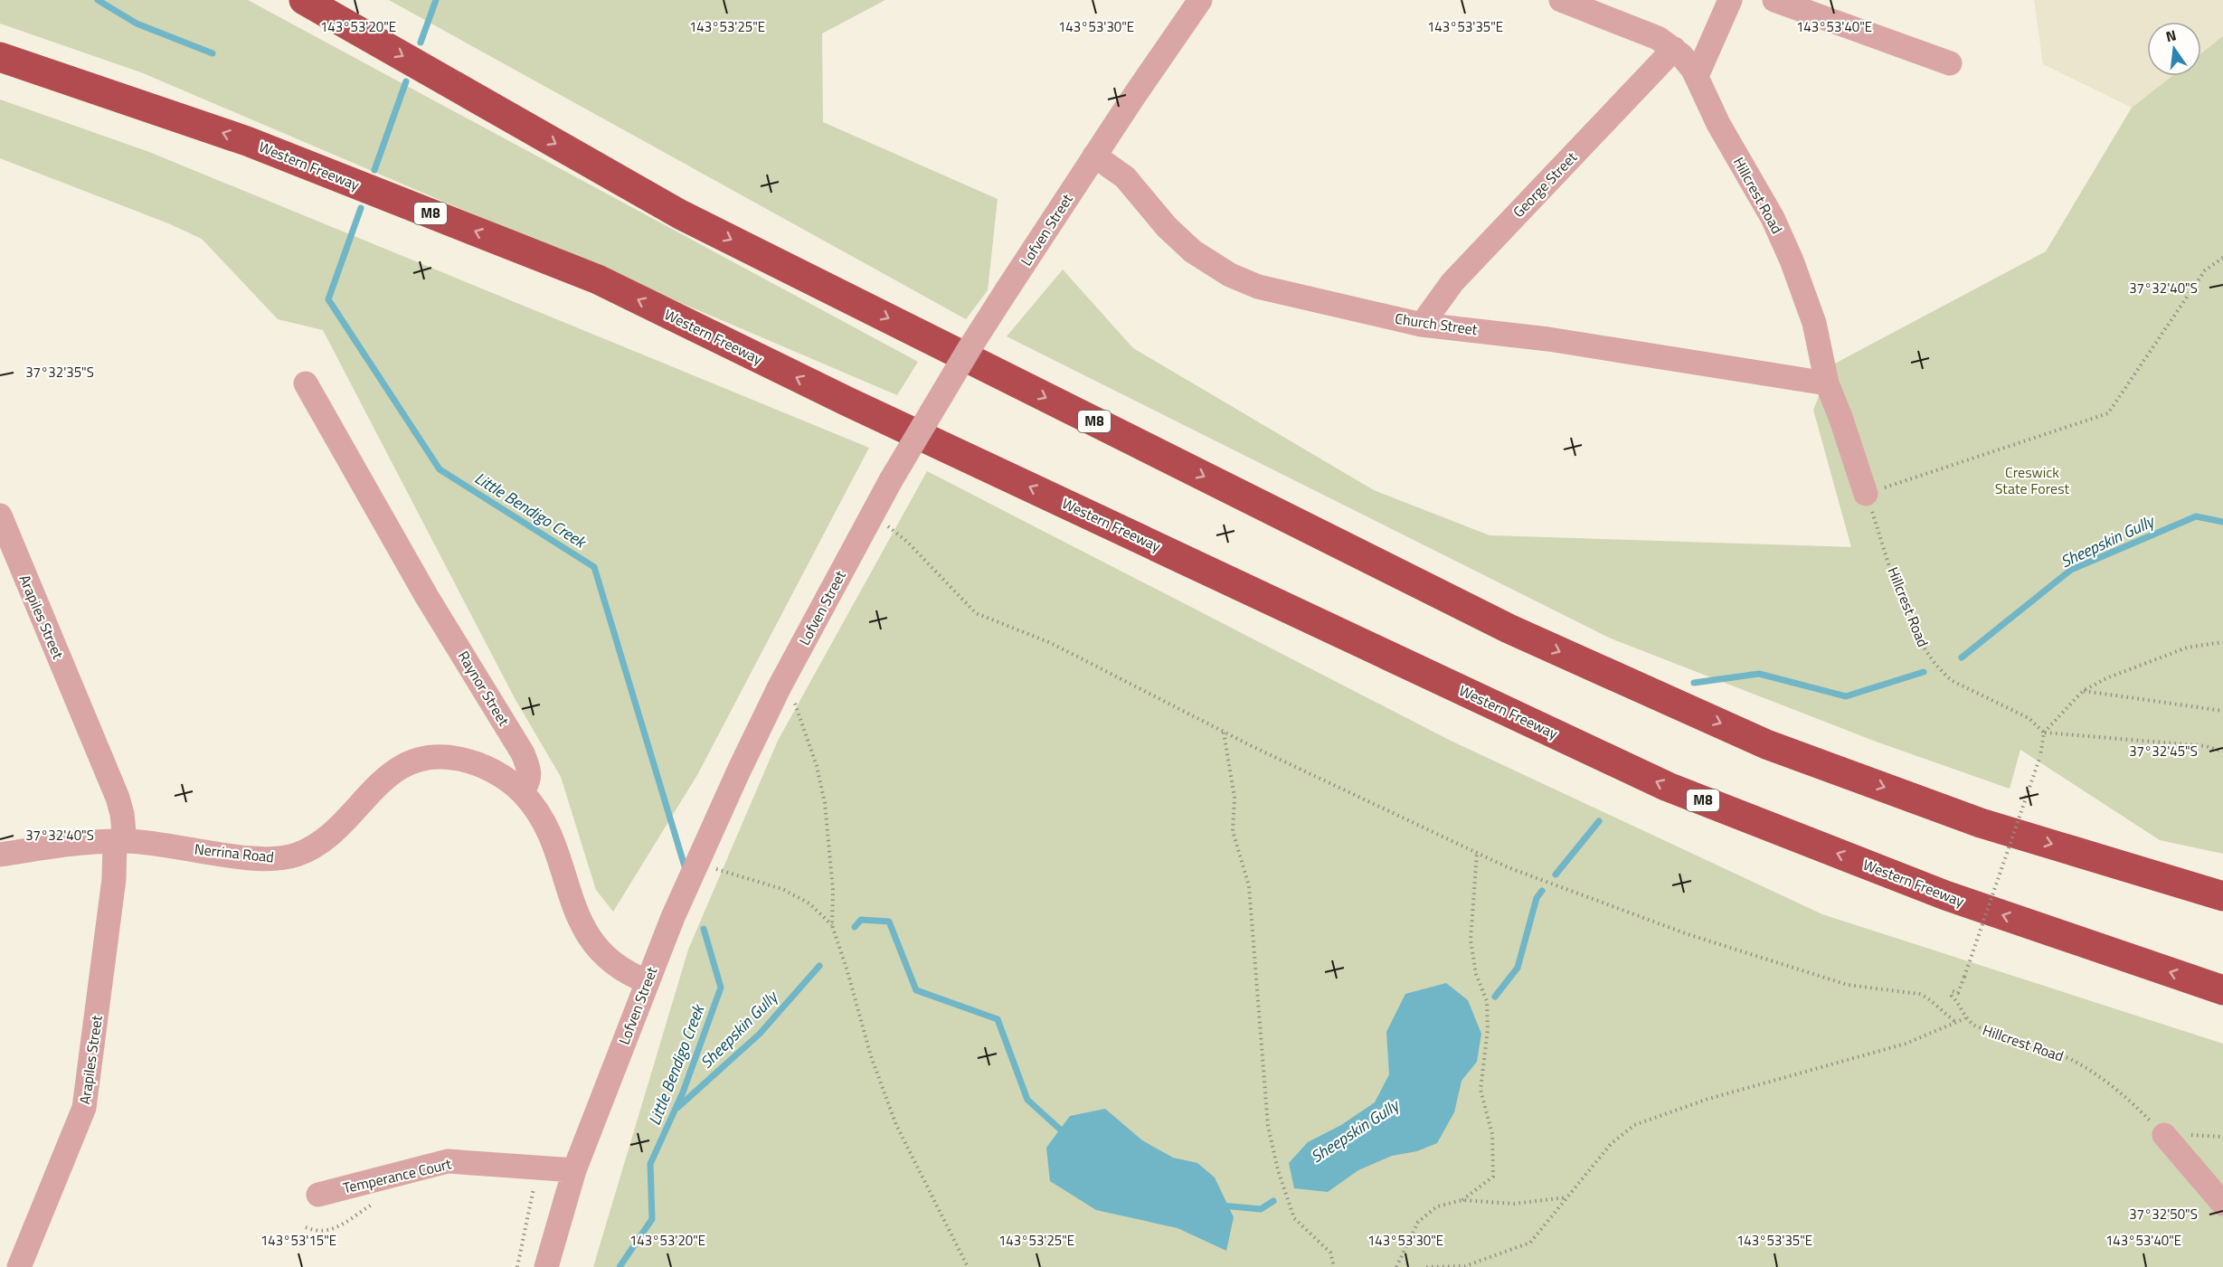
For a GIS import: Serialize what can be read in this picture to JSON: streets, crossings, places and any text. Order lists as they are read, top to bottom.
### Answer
{
  "streets": {
    "highway": ["Western Freeway", "M8"],
    "street": [
      "George Street",
      "Hillcrest Road",
      "Lofven Street",
      "Church Street",
      "Arapiles Street",
      "Raynor Street",
      "Nerrina Road",
      "Temperance Court"
    ]
  },
  "crossings": [
    ["George Street", "Hillcrest Road"],
    ["George Street", "Church Street"],
    ["Hillcrest Road", "Church Street"],
    ["Lofven Street", "Church Street"],
    ["Lofven Street", "Temperance Court"],
    ["Arapiles Street", "Nerrina Road"],
    ["Raynor Street", "Nerrina Road"]
  ],
  "water": ["Little Bendigo Creek", "Sheepskin Gully"],
  "parks": ["Creswick State Forest"],
  "north": "top",
  "coordinates": [
    "143°53'20\"E",
    "143°53'25\"E",
    "143°53'30\"E",
    "143°53'35\"E",
    "143°53'40\"E",
    "37°32'40\"S",
    "37°32'35\"S",
    "37°32'45\"S",
    "37°32'50\"S",
    "143°53'15\"E"
  ]
}
